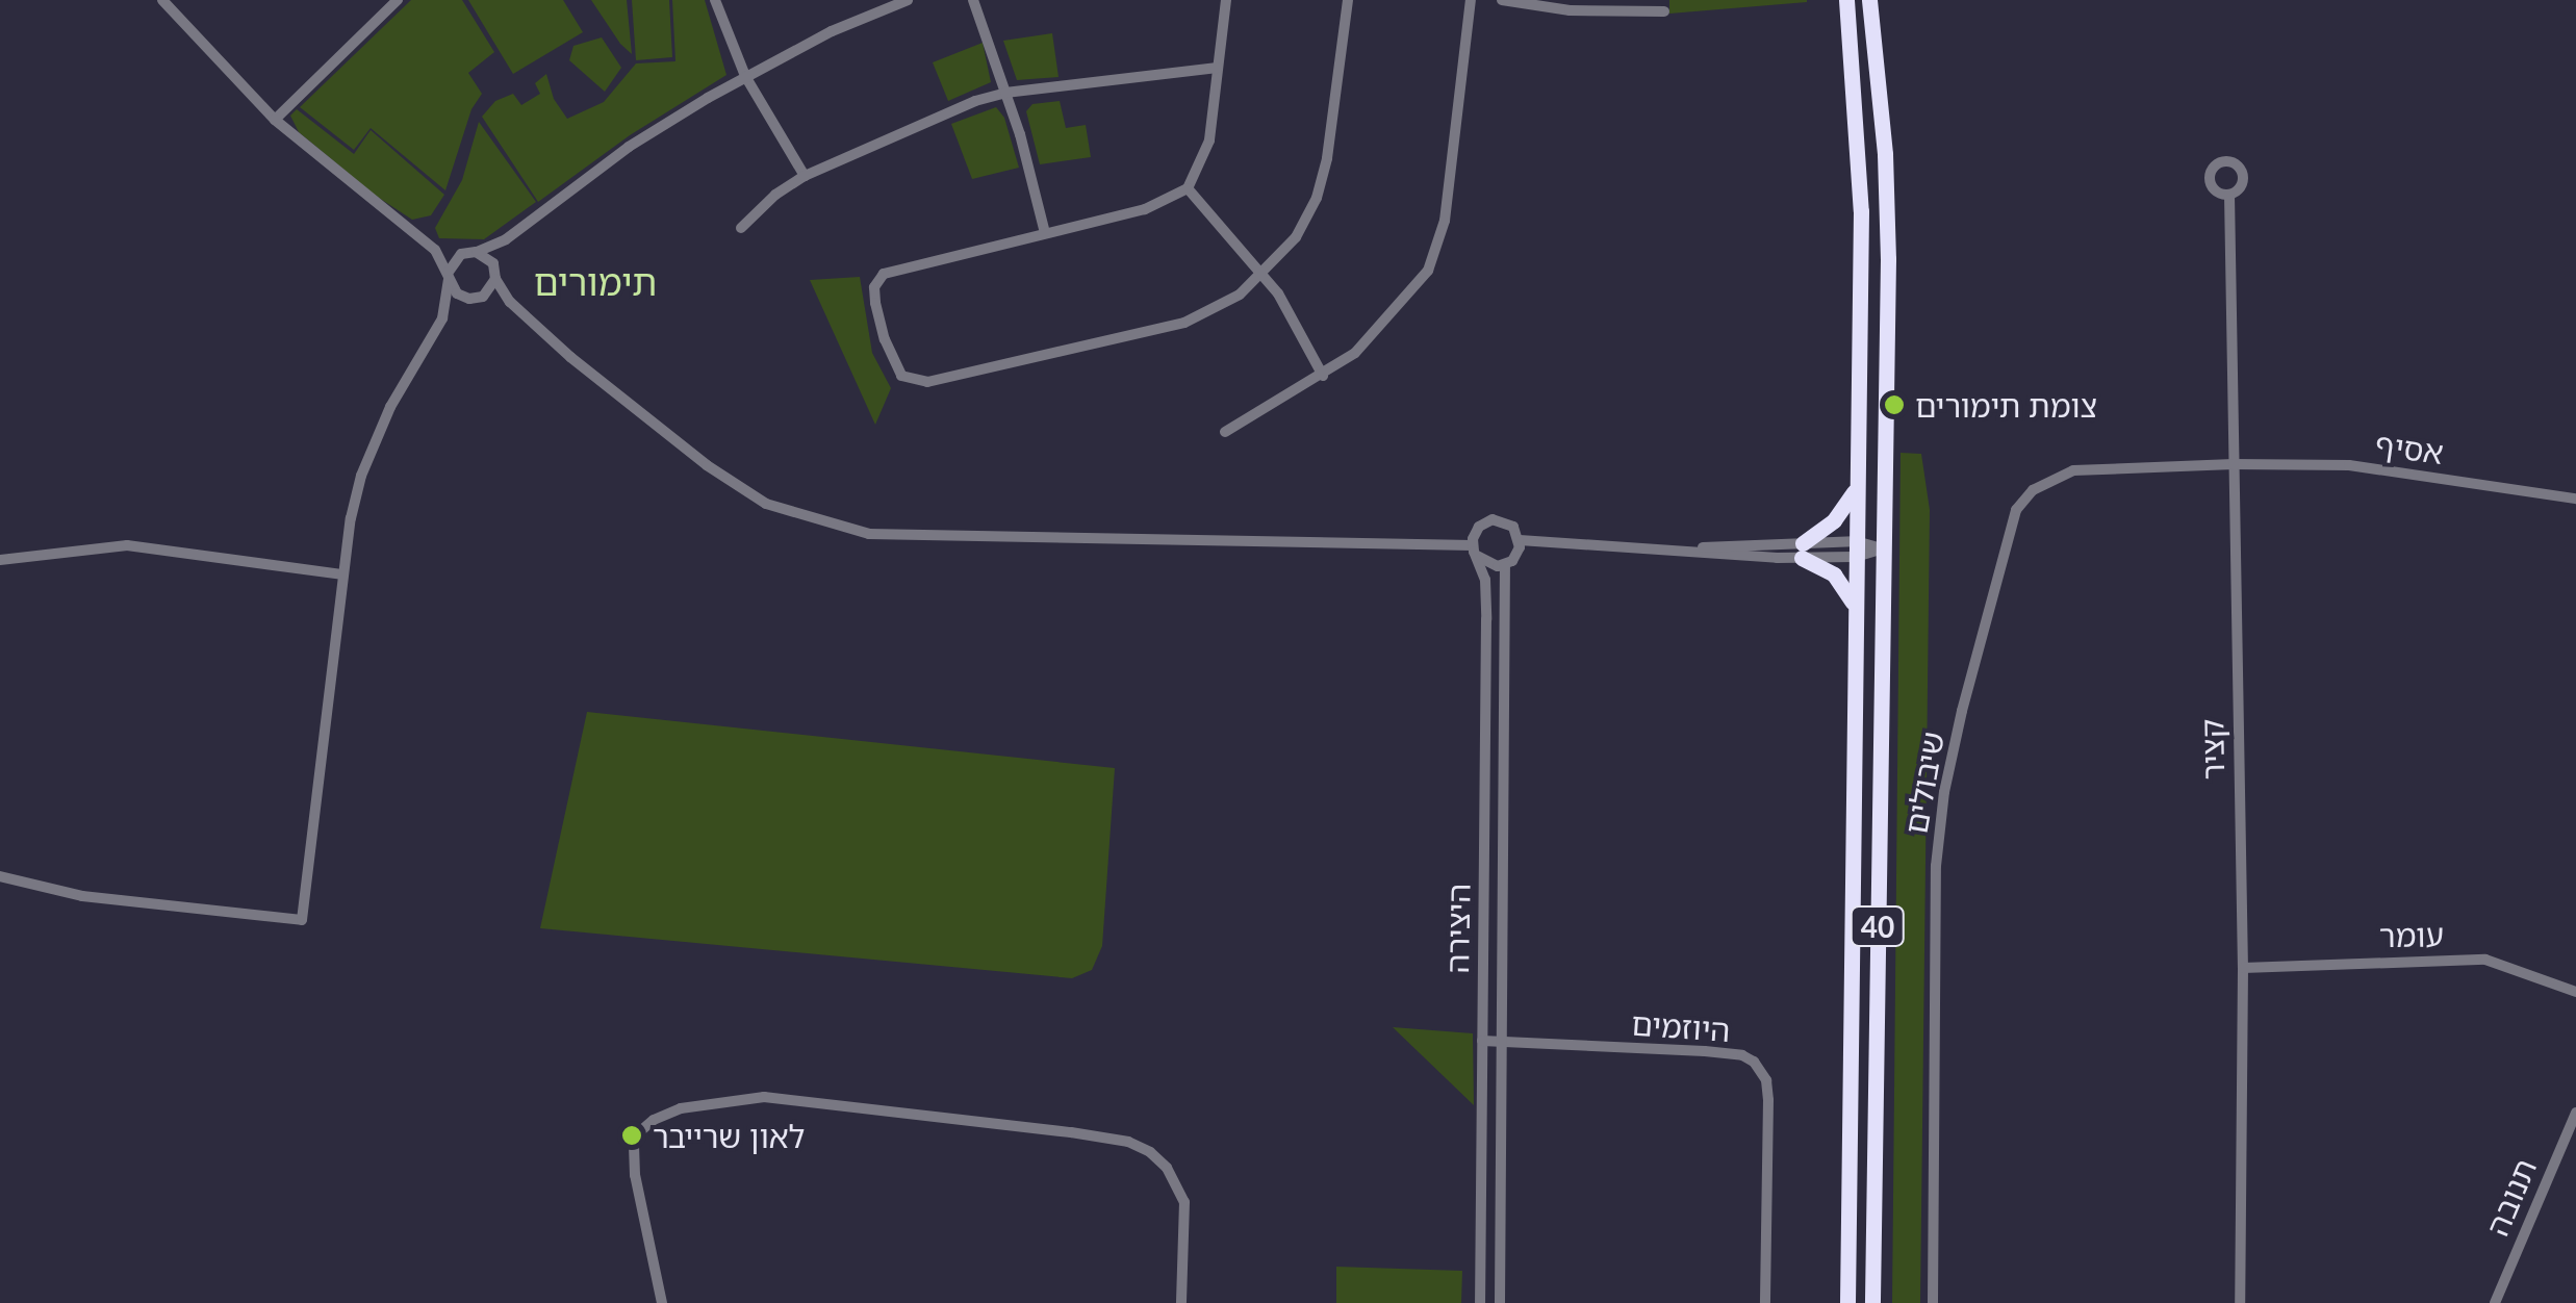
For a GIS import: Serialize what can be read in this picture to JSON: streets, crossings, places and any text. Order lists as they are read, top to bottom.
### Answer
{
  "streets": {
    "highway": ["40"],
    "street": [
      "אסיף",
      "קציר",
      "שיבולים",
      "היצירה",
      "עומר",
      "היוזמים",
      "תנובה"
    ]
  },
  "crossings": [
    ["אסיף", "קציר"],
    ["אסיף", "שיבולים"],
    ["קציר", "שיבולים"],
    ["קציר", "עומר"],
    ["היצירה", "היוזמים"]
  ],
  "districts": ["תימורים"],
  "places": ["צומת תימורים", "לאון שרייבר"]
}
